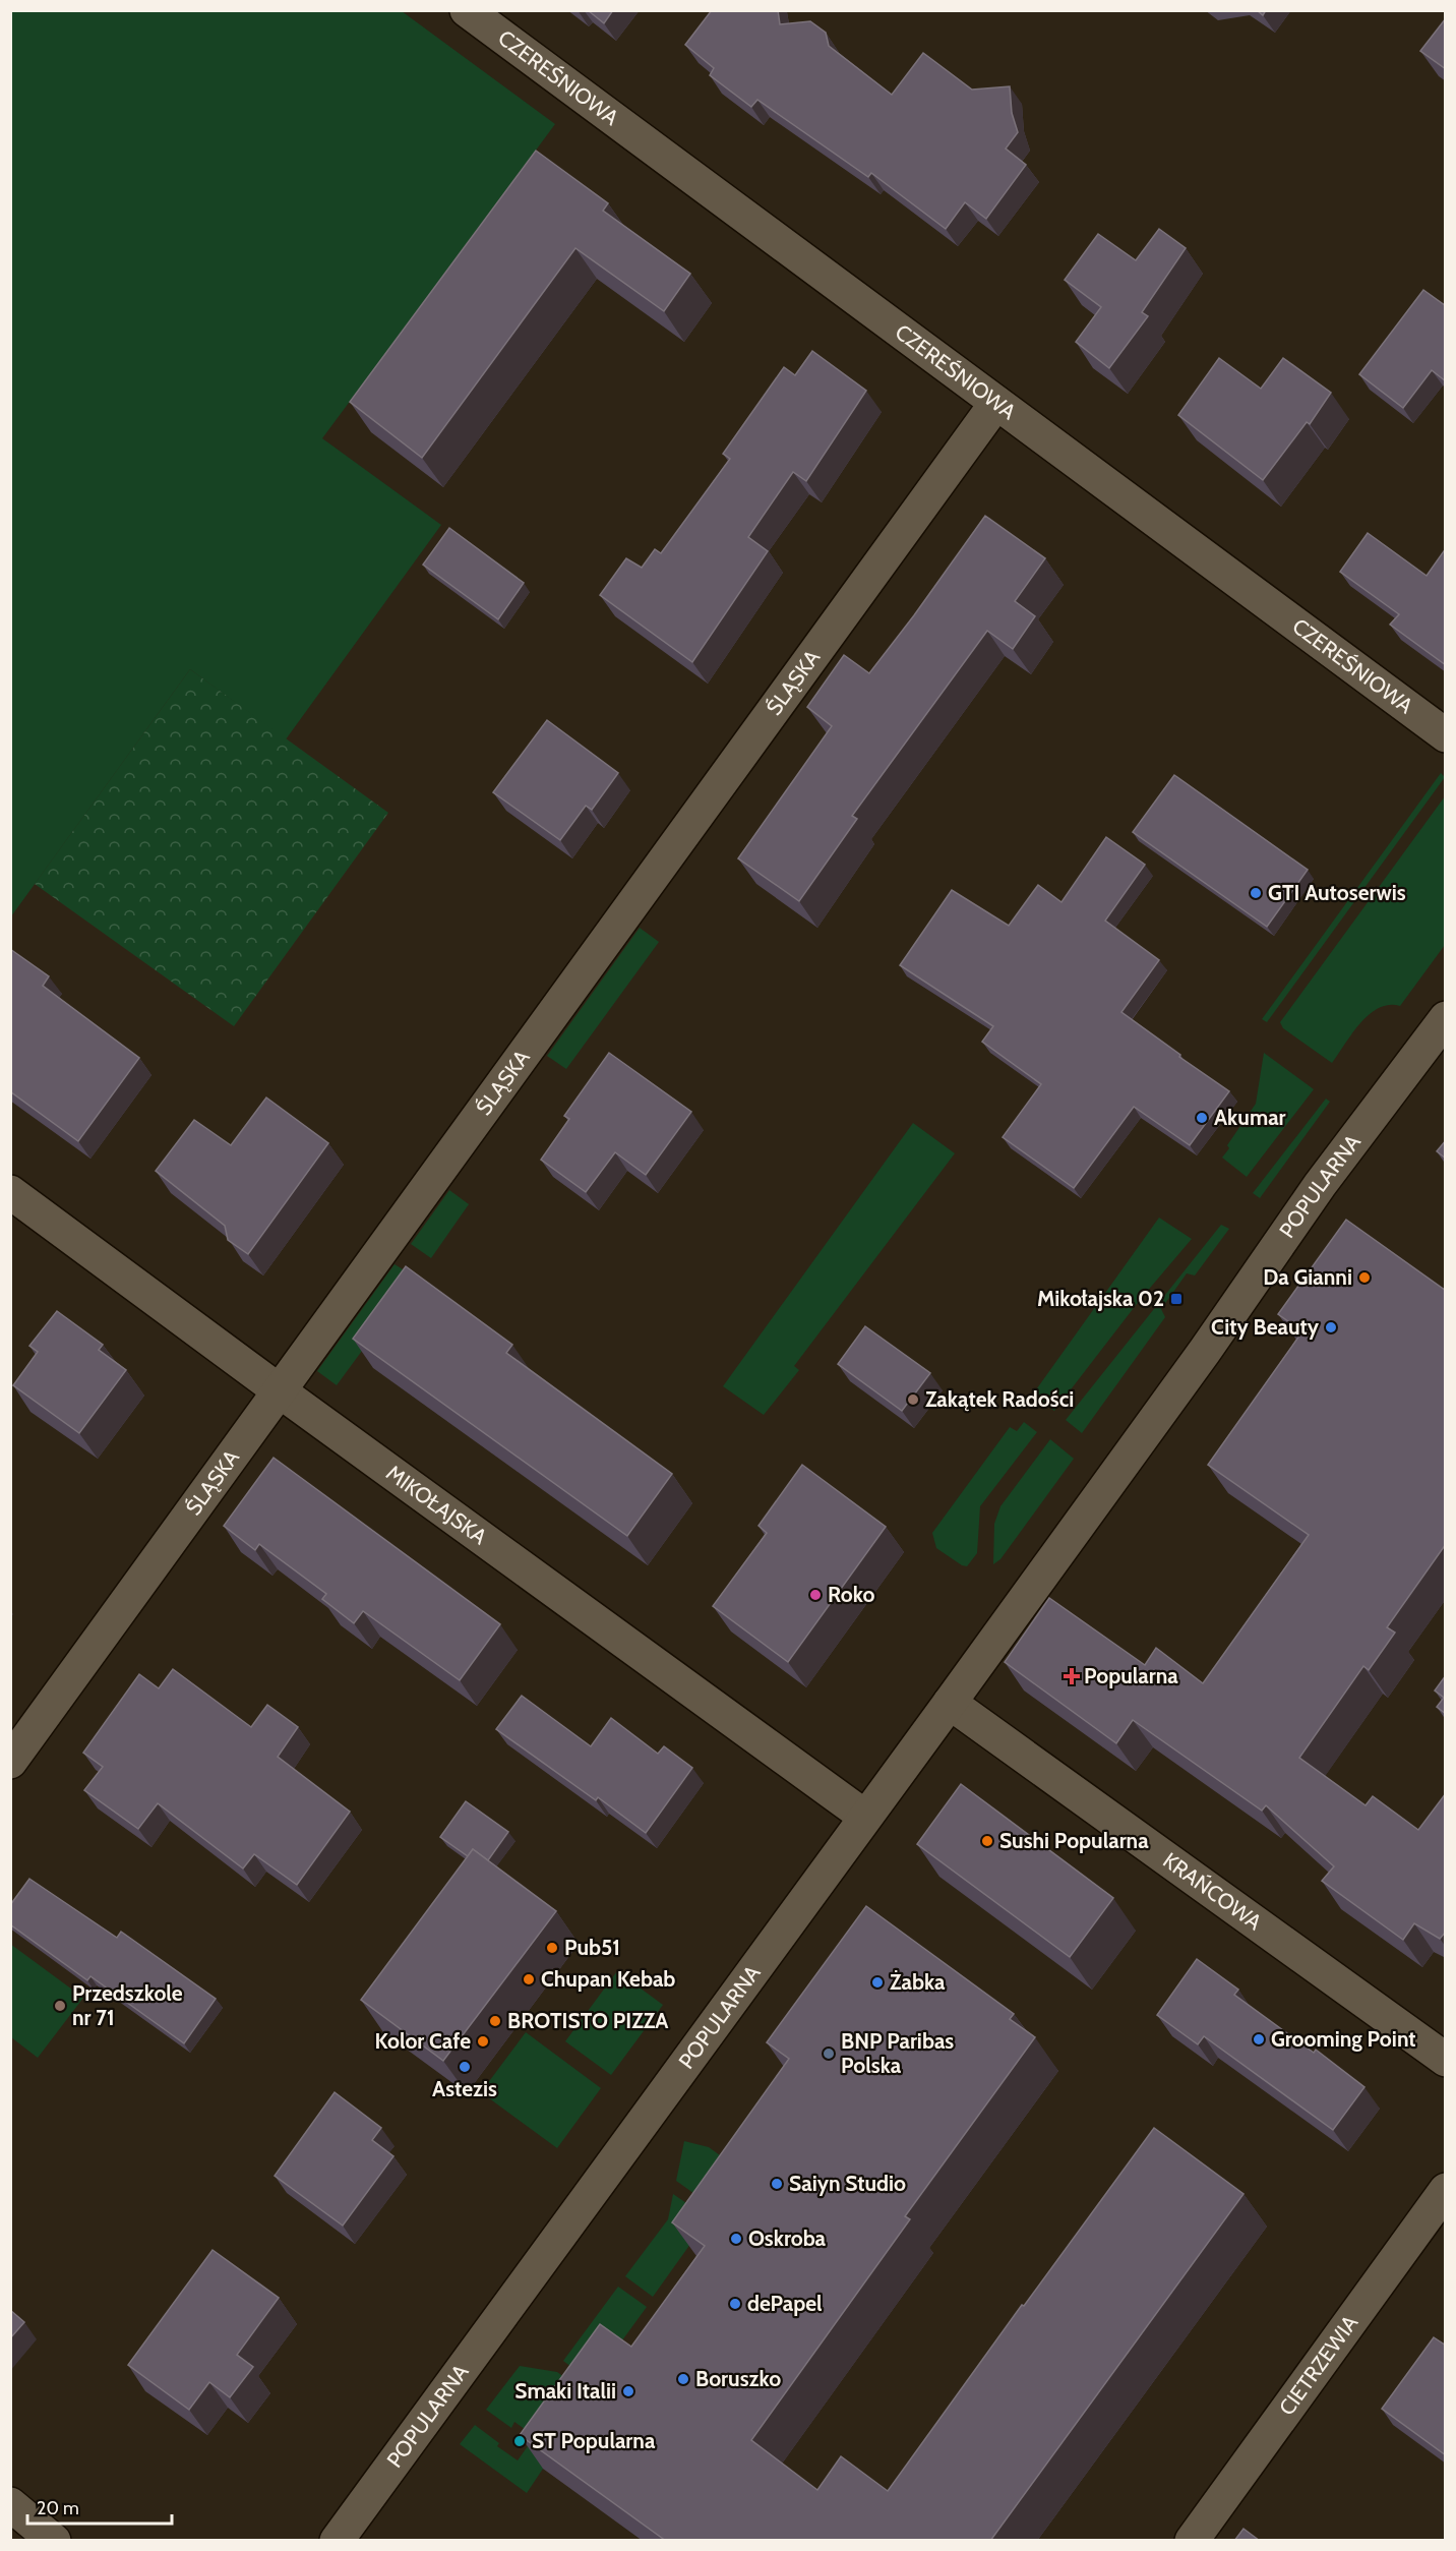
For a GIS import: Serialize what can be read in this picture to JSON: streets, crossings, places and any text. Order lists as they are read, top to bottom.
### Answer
{
  "streets": {
    "street": [
      "CZEREŚNIOWA",
      "ŚLĄSKA",
      "POPULARNA",
      "MIKOŁAJSKA",
      "KRAŃCOWA",
      "CIETRZEWIA"
    ]
  },
  "crossings": [
    ["CZEREŚNIOWA", "ŚLĄSKA"],
    ["ŚLĄSKA", "MIKOŁAJSKA"],
    ["POPULARNA", "MIKOŁAJSKA"],
    ["POPULARNA", "KRAŃCOWA"]
  ],
  "places": {
    "other": [
      "GTI Autoserwis",
      "Akumar",
      "Da Gianni",
      "City Beauty",
      "Zakątek Radości",
      "Roko",
      "Sushi Popularna",
      "Pub51",
      "Chupan Kebab",
      "Żabka",
      "Przedszkole nr 71",
      "BROTISTO PIZZA",
      "Grooming Point",
      "Kolor Cafe",
      "BNP Paribas Polska",
      "Astezis",
      "Saiyn Studio",
      "Oskroba",
      "dePapel",
      "Boruszko",
      "Smaki Italii",
      "ST Popularna"
    ],
    "transit": ["Mikołajska 02"],
    "health": ["Popularna"]
  },
  "scale_bar": "20 m"
}
